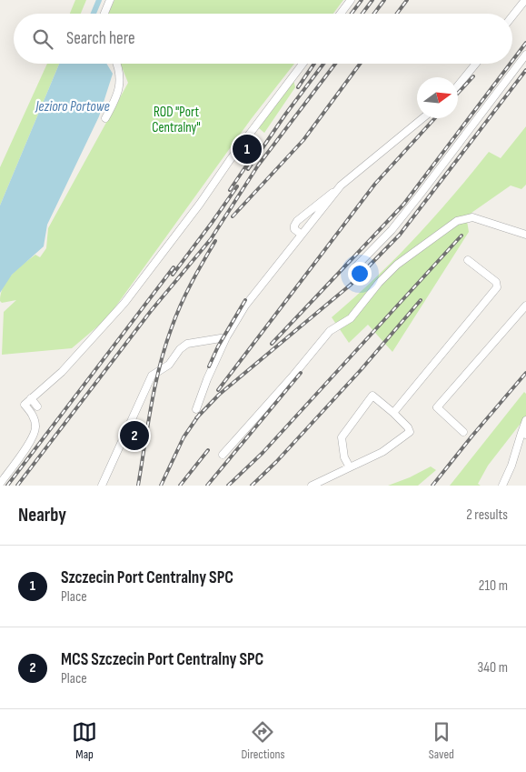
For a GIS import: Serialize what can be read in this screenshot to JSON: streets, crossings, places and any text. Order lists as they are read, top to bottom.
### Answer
{
  "water": ["Jezioro Portowe"],
  "parks": ["ROD \"Port Centralny\""],
  "north": "right",
  "page": {
    "search": "Search here",
    "pins": ["1", "2"],
    "heading": ["Nearby", "2 results"],
    "list": [
      {
        "mark": "1",
        "name": "Szczecin Port Centralny SPC",
        "note": "Place",
        "value": "210 m"
      },
      {
        "mark": "2",
        "name": "MCS Szczecin Port Centralny SPC",
        "note": "Place",
        "value": "340 m"
      }
    ],
    "nav": ["Map", "Directions", "Saved"]
  }
}
